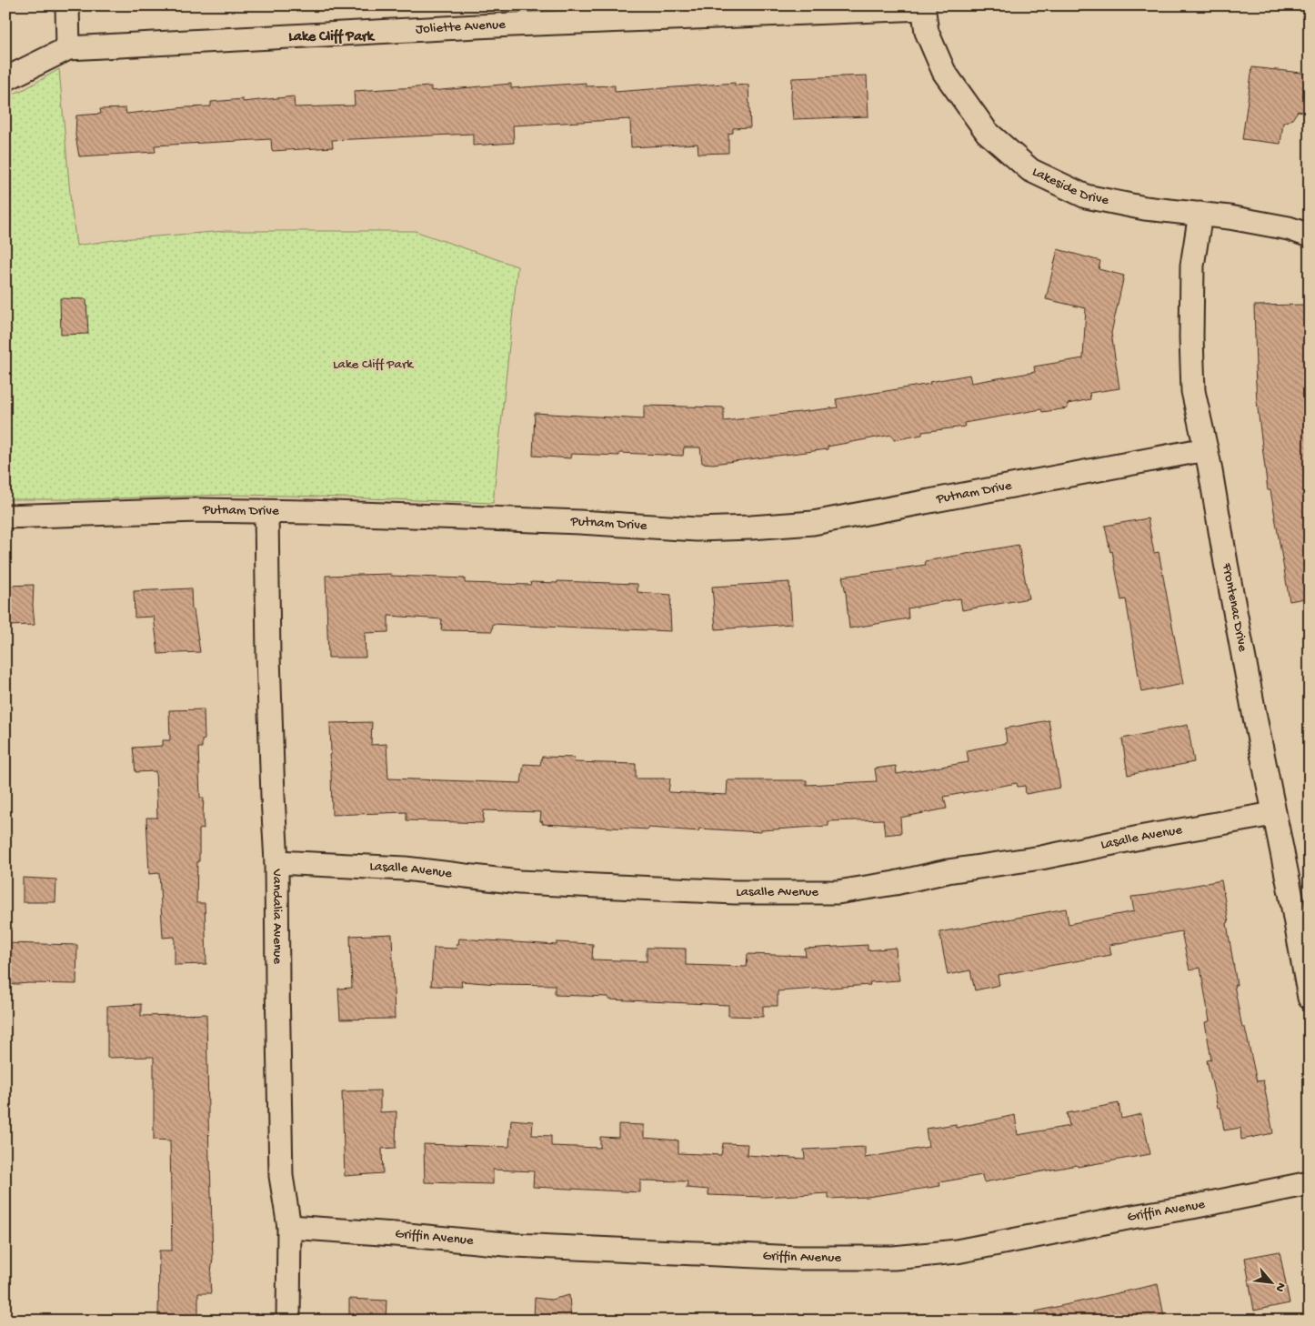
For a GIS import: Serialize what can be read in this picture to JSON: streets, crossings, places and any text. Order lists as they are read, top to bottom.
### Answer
{
  "streets": {
    "street": [
      "Joliette Avenue",
      "Lakeside Drive",
      "Putnam Drive",
      "Frontenac Drive",
      "Lasalle Avenue",
      "Vandalia Avenue",
      "Griffin Avenue"
    ]
  },
  "crossings": [
    ["Joliette Avenue", "Lakeside Drive"],
    ["Lakeside Drive", "Frontenac Drive"],
    ["Putnam Drive", "Frontenac Drive"],
    ["Putnam Drive", "Vandalia Avenue"],
    ["Frontenac Drive", "Lasalle Avenue"],
    ["Lasalle Avenue", "Vandalia Avenue"],
    ["Vandalia Avenue", "Griffin Avenue"]
  ],
  "districts": ["Lake Cliff Park"],
  "parks": ["Lake Cliff Park"],
  "north": "bottom right"
}
